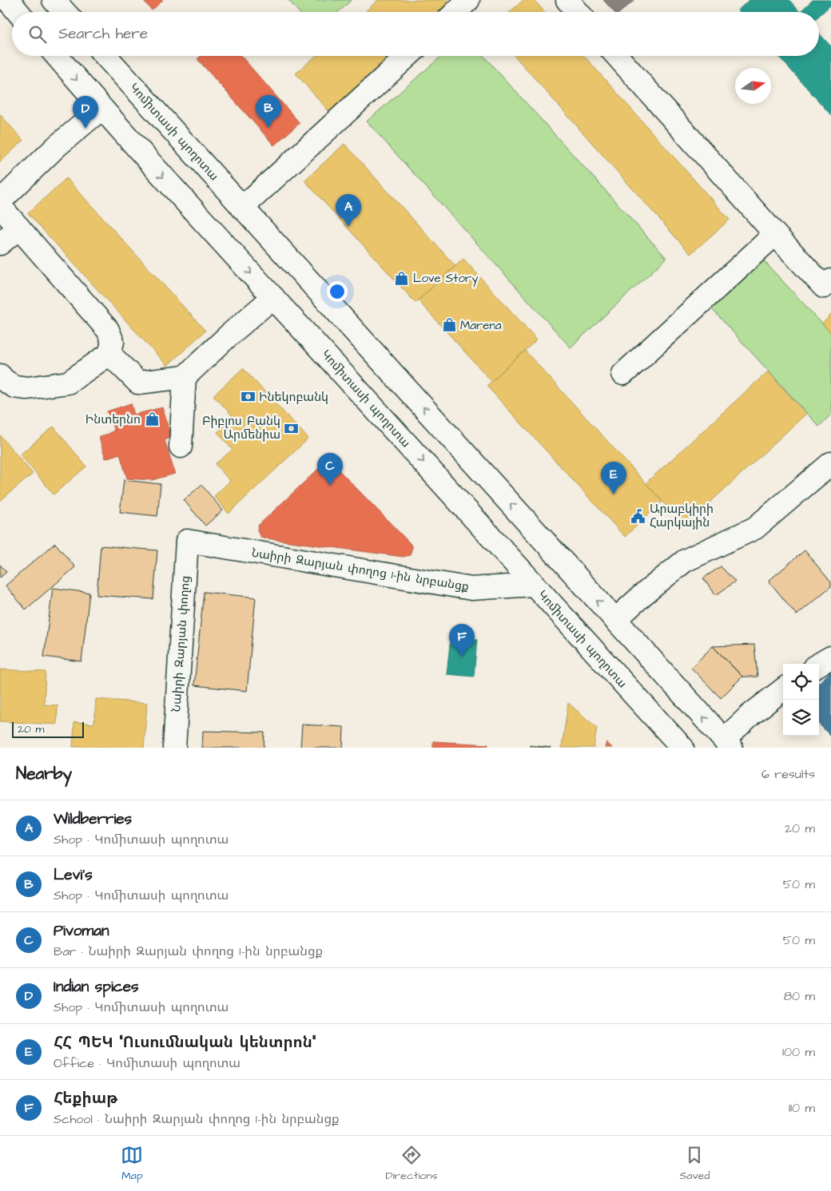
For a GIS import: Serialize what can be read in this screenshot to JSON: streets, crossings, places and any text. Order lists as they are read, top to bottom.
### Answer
{
  "streets": {
    "main road": ["Կոմիտասի պողոտա", "Նաիրի Զարյան փողոց 1-ին նրբանցք", "Նաիրի Զարյան փողոց"]
  },
  "crossings": [
    ["Կոմիտասի պողոտա", "Նաիրի Զարյան փողոց 1-ին նրբանցք"],
    ["Նաիրի Զարյան փողոց 1-ին նրբանցք", "Նաիրի Զարյան փողոց"]
  ],
  "places": {
    "shop": ["Love Story", "Marena", "Ինտերնո"],
    "bank": ["Ինեկոբանկ", "Բիբլոս Բանկ Արմենիա"],
    "public building": ["Արաբկիրի Հարկային"]
  },
  "scale_bar": "20 m",
  "north": "right",
  "page": {
    "search": "Search here",
    "pins": [
      "B",
      "D",
      "A",
      "C",
      "E",
      "F"
    ],
    "scale": "20 m",
    "heading": ["Nearby", "6 results"],
    "list": [
      {
        "mark": "A",
        "name": "Wildberries",
        "note": "Shop · Կոմիտասի պողոտա",
        "value": "20 m"
      },
      {
        "mark": "B",
        "name": "Levi's",
        "note": "Shop · Կոմիտասի պողոտա",
        "value": "50 m"
      },
      {
        "mark": "C",
        "name": "Pivoman",
        "note": "Bar · Նաիրի Զարյան փողոց 1-ին նրբանցք",
        "value": "50 m"
      },
      {
        "mark": "D",
        "name": "Indian spices",
        "note": "Shop · Կոմիտասի պողոտա",
        "value": "80 m"
      },
      {
        "mark": "E",
        "name": "ՀՀ ՊԵԿ \"Ուսումնական կենտրոն\"",
        "note": "Office · Կոմիտասի պողոտա",
        "value": "100 m"
      },
      {
        "mark": "F",
        "name": "Հեքիաթ",
        "note": "School · Նաիրի Զարյան փողոց 1-ին նրբանցք",
        "value": "110 m"
      }
    ],
    "nav": ["Map", "Directions", "Saved"]
  }
}
